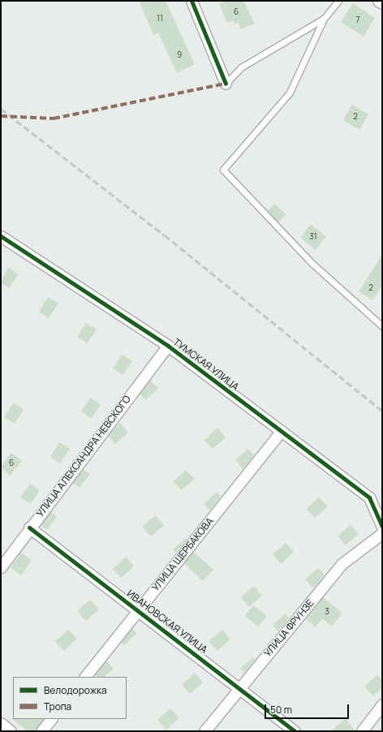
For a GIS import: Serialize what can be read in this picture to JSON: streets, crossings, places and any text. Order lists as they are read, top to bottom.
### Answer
{
  "streets": {
    "street": [
      "ТУМСКАЯ УЛИЦА",
      "УЛИЦА АЛЕКСАНДРА НЕВСКОГО",
      "УЛИЦА ЩЕРБАКОВА",
      "ИВАНОВСКАЯ УЛИЦА",
      "УЛИЦА ФРУНЗЕ"
    ]
  },
  "crossings": [
    ["ТУМСКАЯ УЛИЦА", "УЛИЦА АЛЕКСАНДРА НЕВСКОГО"],
    ["ТУМСКАЯ УЛИЦА", "УЛИЦА ЩЕРБАКОВА"],
    ["УЛИЦА АЛЕКСАНДРА НЕВСКОГО", "ИВАНОВСКАЯ УЛИЦА"],
    ["УЛИЦА ЩЕРБАКОВА", "ИВАНОВСКАЯ УЛИЦА"],
    ["ИВАНОВСКАЯ УЛИЦА", "УЛИЦА ФРУНЗЕ"]
  ],
  "house_numbers": [
    "6",
    "11",
    "7",
    "9",
    "2",
    "31",
    "2",
    "6",
    "3"
  ],
  "legend": ["Велодорожка", "Тропа"],
  "scale_bar": "50 m"
}
